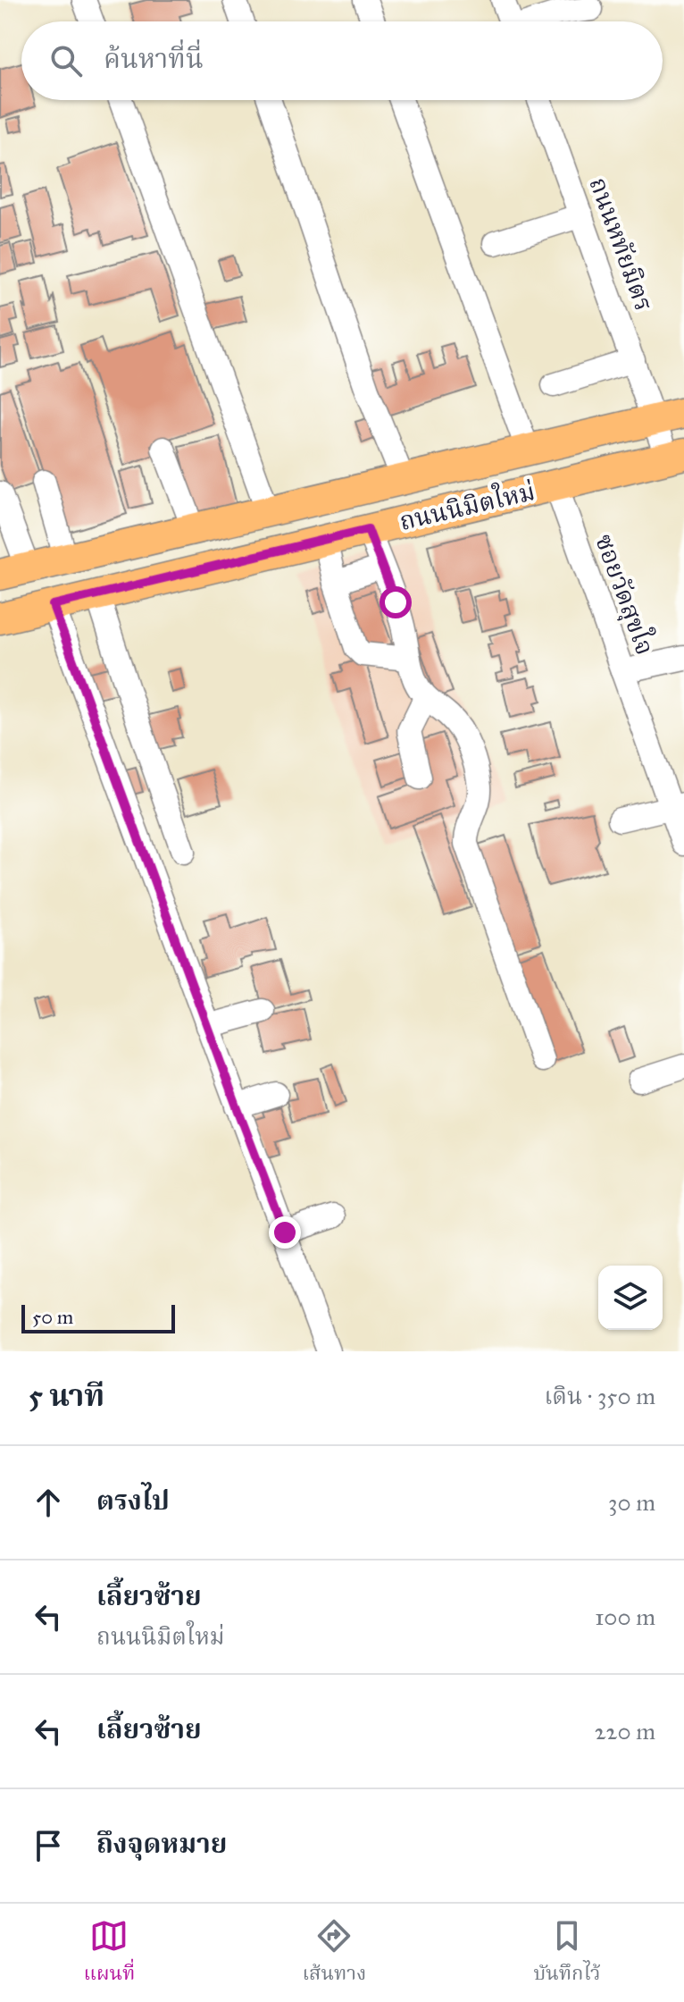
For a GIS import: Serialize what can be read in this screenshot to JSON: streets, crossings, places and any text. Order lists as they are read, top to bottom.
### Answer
{
  "streets": {
    "main road": ["ถนนนิมิตใหม่"],
    "street": ["ถนนหทัยมิตร", "ซอยวัดสุขใจ"]
  },
  "crossings": [
    ["ถนนหทัยมิตร", "ถนนนิมิตใหม่"],
    ["ถนนนิมิตใหม่", "ซอยวัดสุขใจ"]
  ],
  "scale_bar": "50 m",
  "page": {
    "search": "ค้นหาที่นี่",
    "scale": "50 m",
    "heading": ["5 นาที", "เดิน · 350 m"],
    "list": [
      ["ตรงไป", "30 m"],
      ["เลี้ยวซ้าย", "ถนนนิมิตใหม่", "100 m"],
      ["เลี้ยวซ้าย", "220 m"],
      "ถึงจุดหมาย"
    ],
    "nav": ["แผนที่", "เส้นทาง", "บันทึกไว้"]
  }
}
